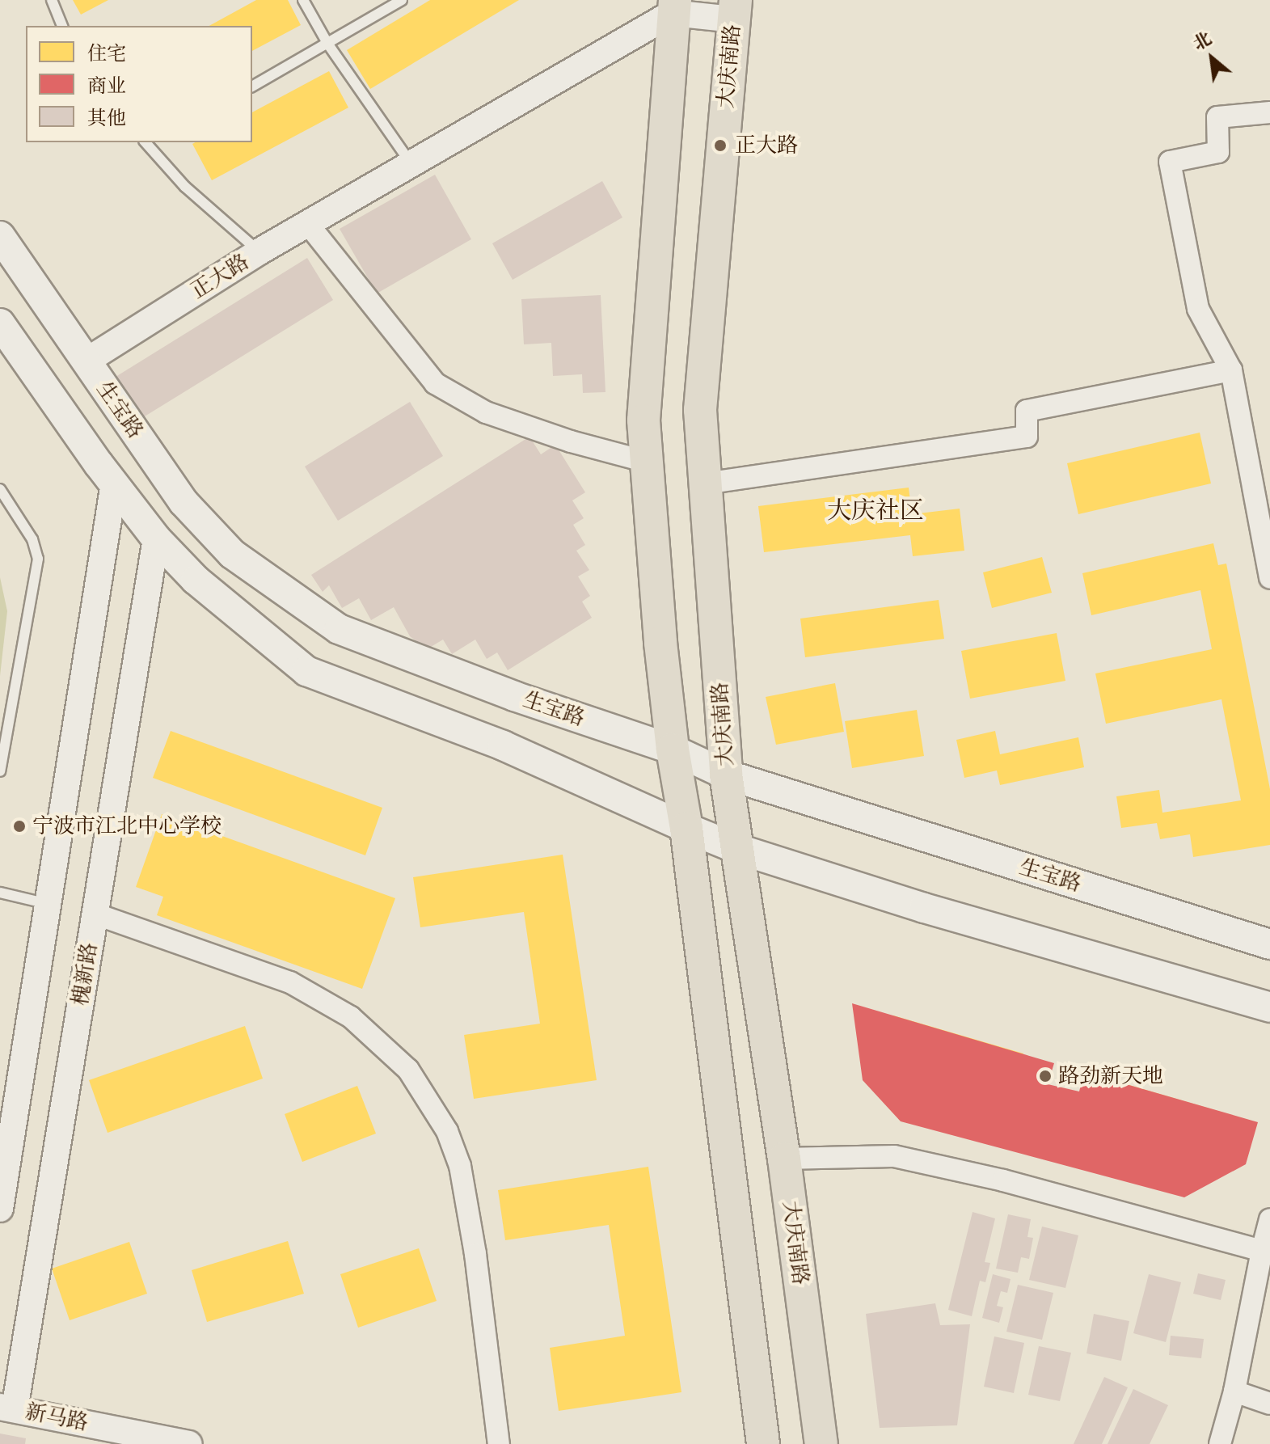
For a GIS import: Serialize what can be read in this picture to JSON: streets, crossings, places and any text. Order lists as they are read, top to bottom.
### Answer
{
  "streets": {
    "main road": ["大庆南路", "生宝路"],
    "street": ["正大路", "槐新路", "新马路"]
  },
  "crossings": [
    ["大庆南路", "生宝路"],
    ["正大路", "生宝路"],
    ["槐新路", "新马路"]
  ],
  "districts": ["大庆社区"],
  "places": ["正大路", "宁波市江北中心学校", "路劲新天地"],
  "legend": ["住宅", "商业", "其他"],
  "north": "top left"
}
